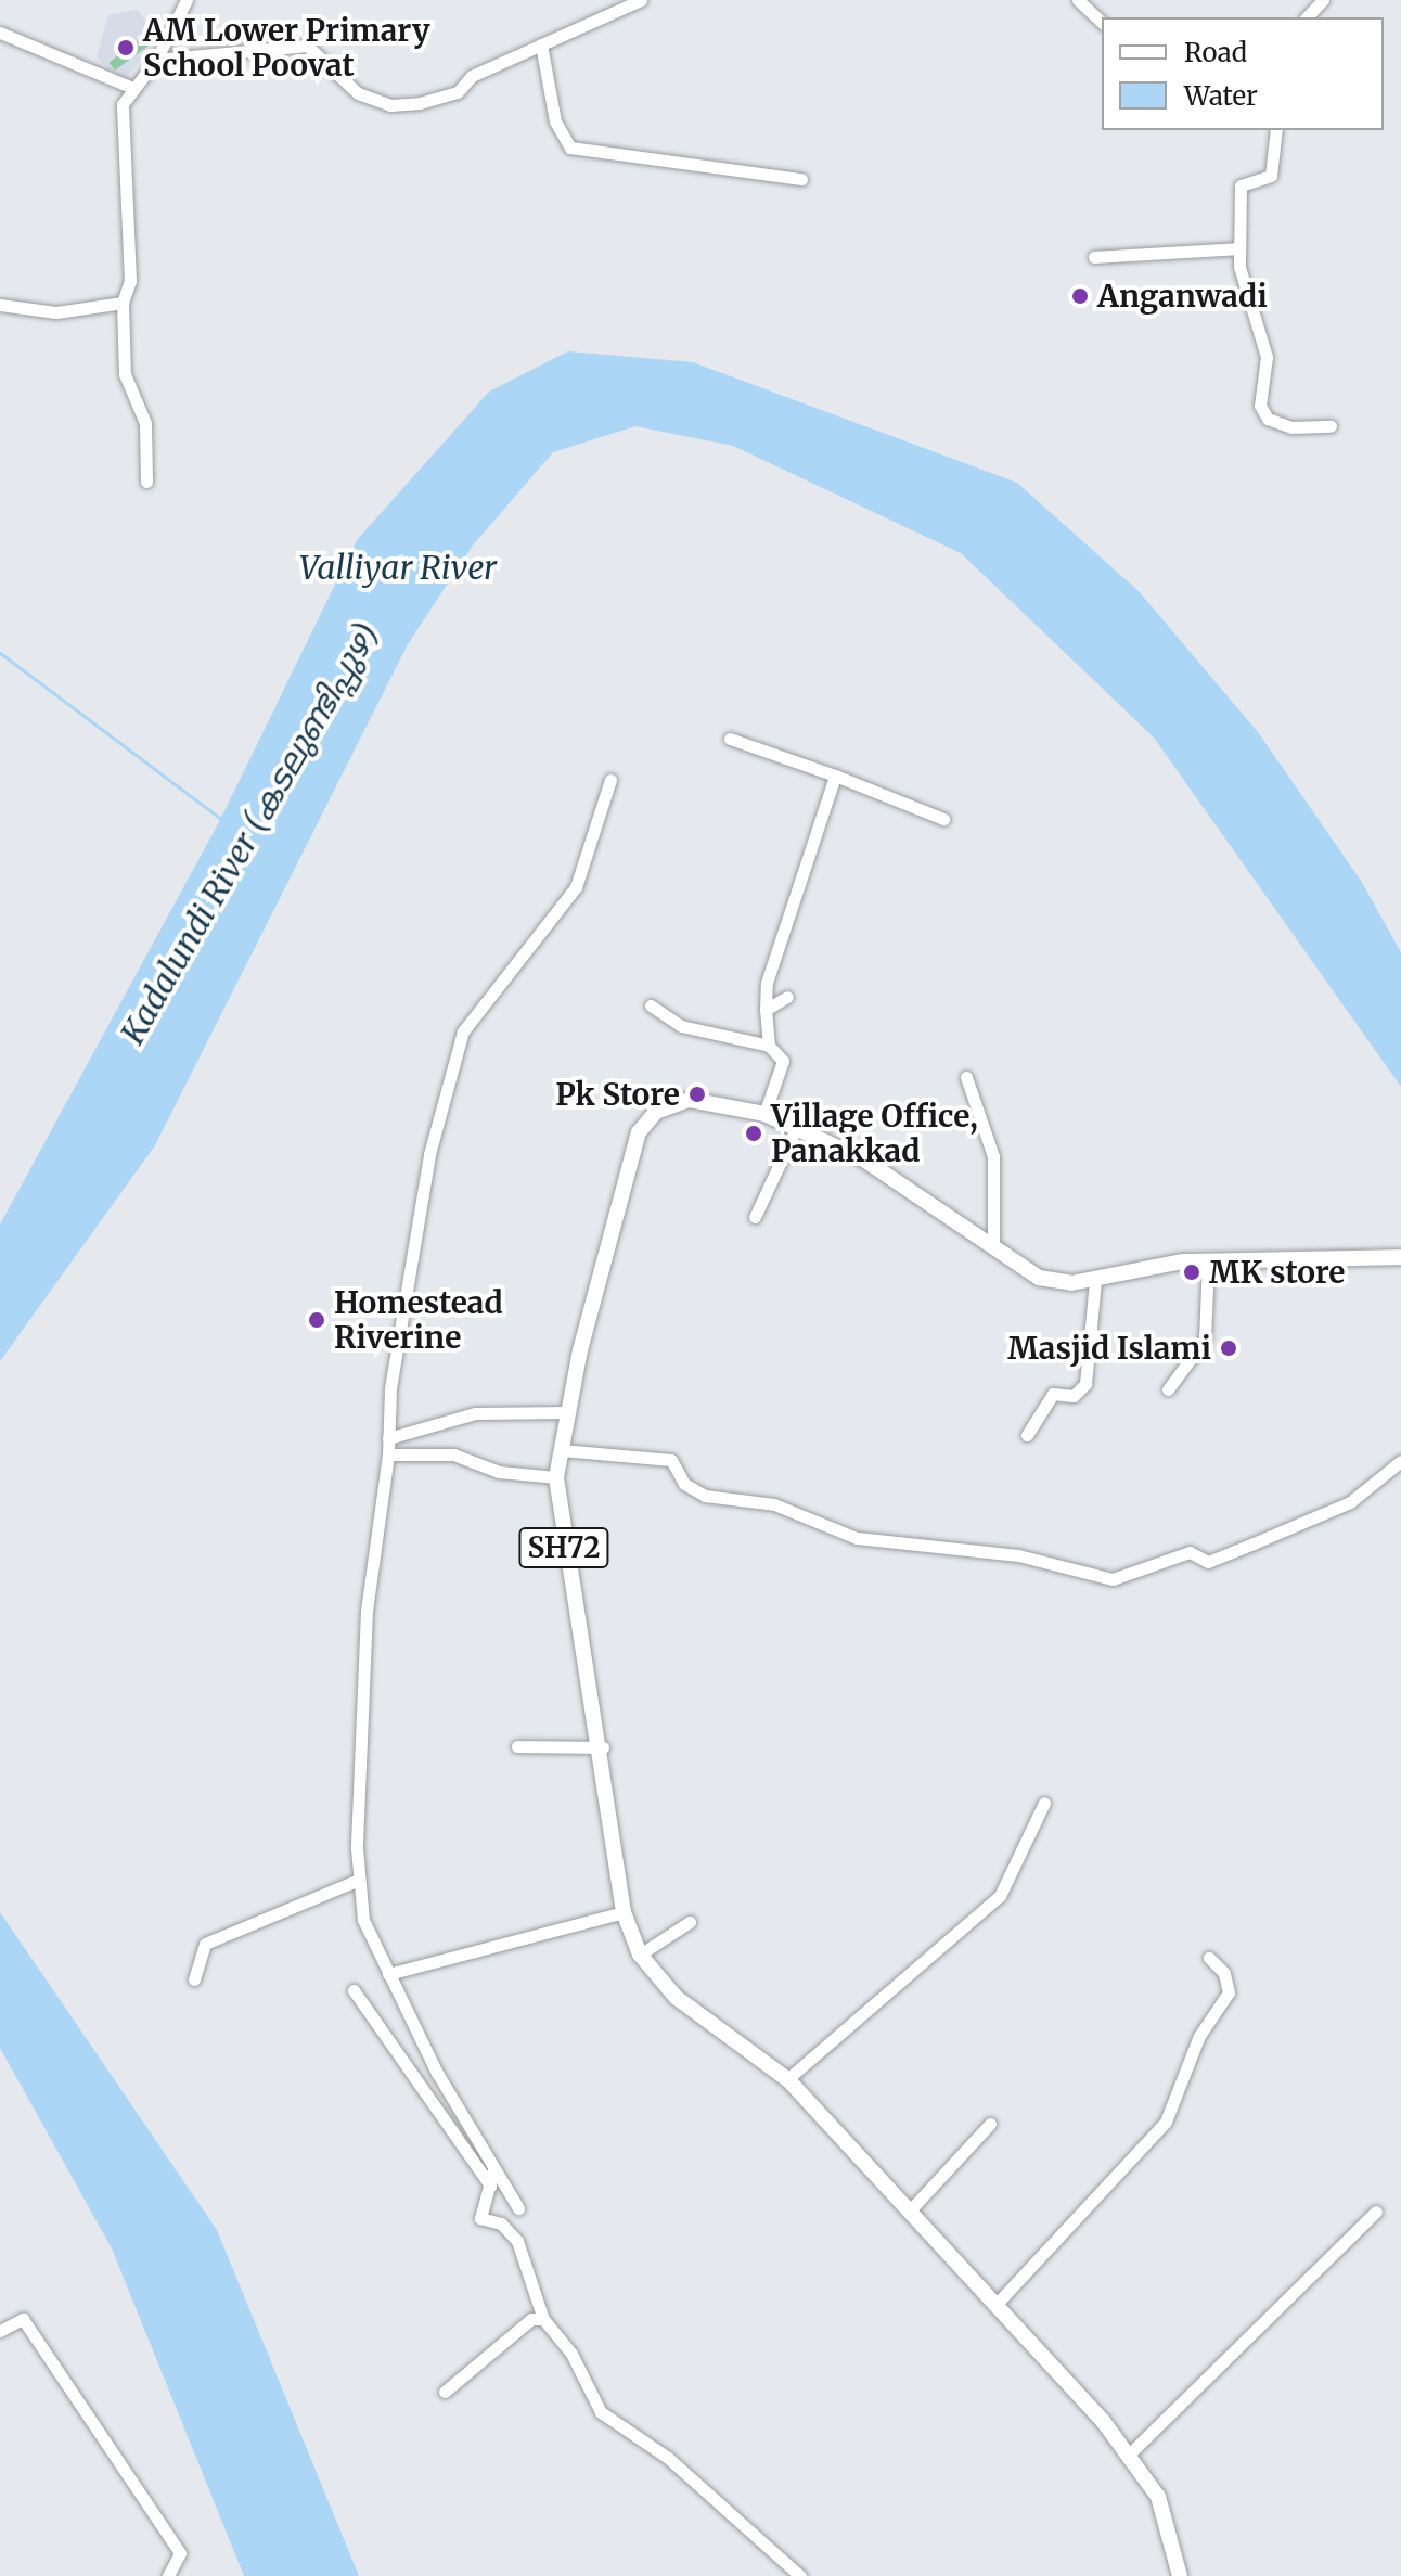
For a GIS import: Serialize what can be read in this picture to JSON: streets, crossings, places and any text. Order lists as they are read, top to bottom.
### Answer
{
  "streets": {
    "main road": ["SH72"]
  },
  "water": ["Valliyar River", "Kadalundi River (കടലുണ്ടിപ്പുഴ)"],
  "places": [
    "AM Lower Primary School Poovat",
    "Anganwadi",
    "Pk Store",
    "Village Office, Panakkad",
    "MK store",
    "Homestead Riverine",
    "Masjid Islami"
  ],
  "legend": ["Road", "Water"]
}
